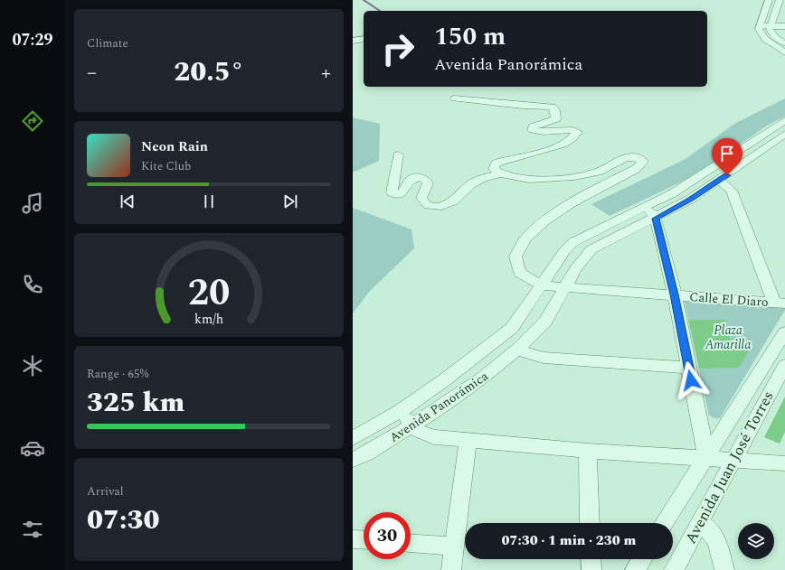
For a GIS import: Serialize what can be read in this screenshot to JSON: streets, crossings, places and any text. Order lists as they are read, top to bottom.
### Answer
{
  "streets": {
    "street": ["Calle El Diaro", "Avenida Panorámica", "Avenida Juan José Torres"]
  },
  "crossings": [
    ["Calle El Diaro", "Avenida Panorámica"]
  ],
  "parks": ["Plaza Amarilla"],
  "page": {
    "tabs": "07:29",
    "tile": [
      "Climate",
      ["Range · 65%", "325 km"],
      ["Arrival", "07:30"]
    ],
    "turn": ["150 m", "Avenida Panorámica"],
    "heat": ["−", "20.5°", "+"],
    "song": ["Neon Rain", "Kite Club"],
    "limit": "30",
    "trip": "07:30 · 1 min · 230 m",
    "gauge": ["20", "km/h"]
  }
}
